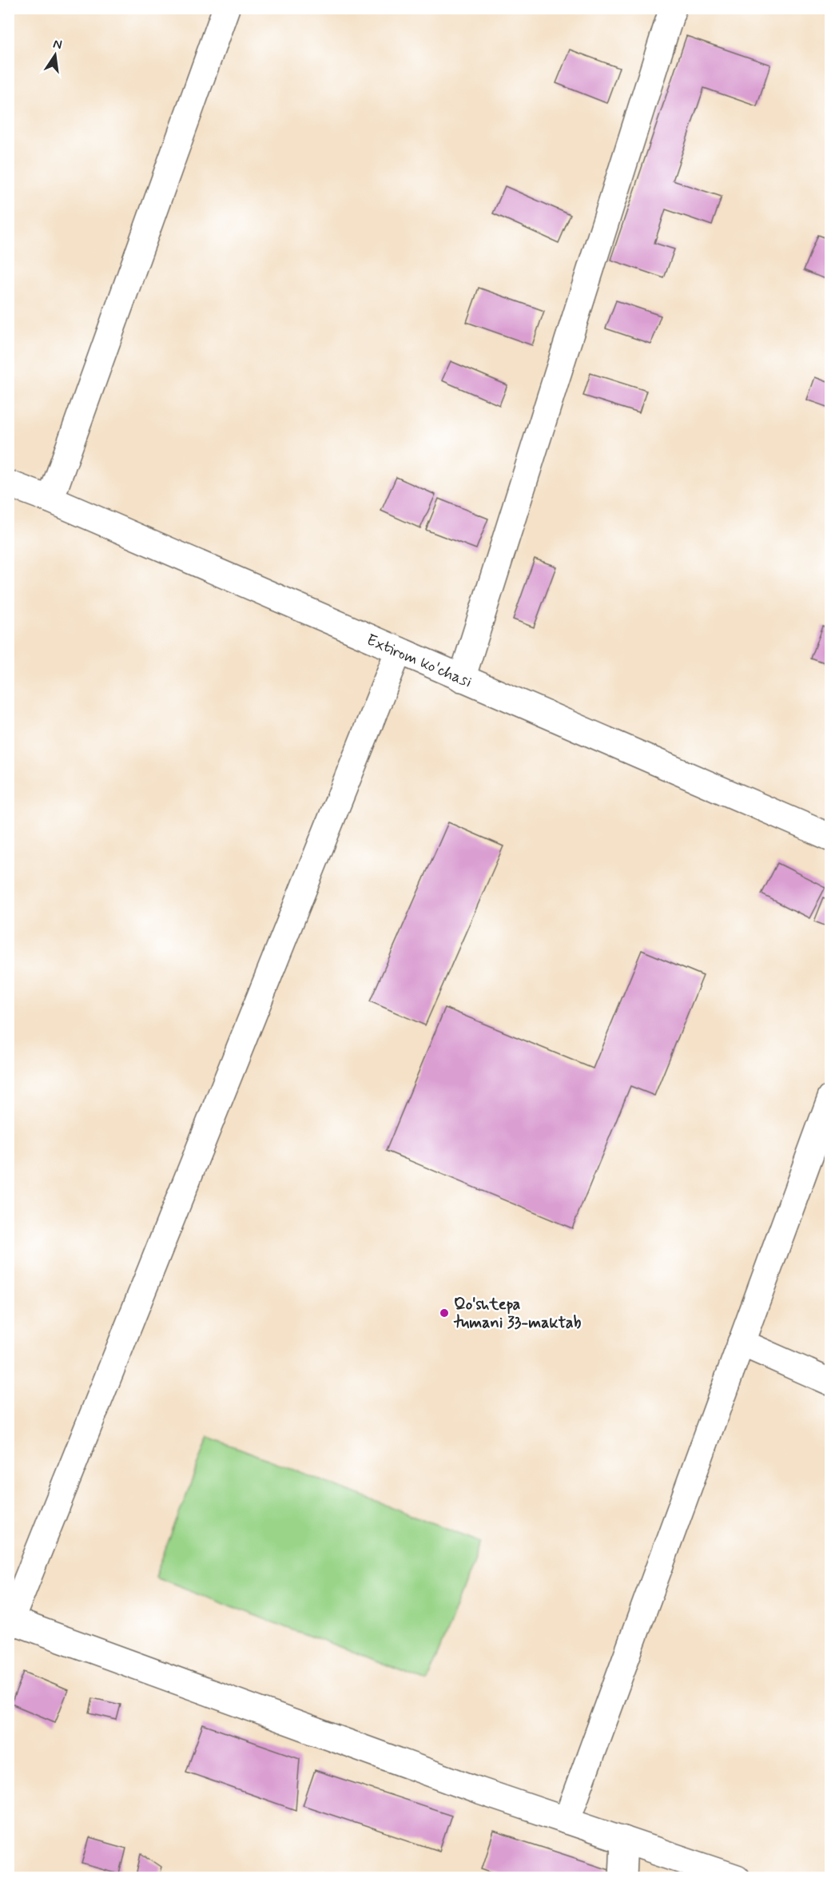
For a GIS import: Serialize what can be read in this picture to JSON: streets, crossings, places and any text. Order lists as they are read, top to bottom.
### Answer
{
  "streets": {
    "street": ["Extirom ko'chasi"]
  },
  "places": ["Qo'shtepa tumani 33-maktab"],
  "north": "top"
}
